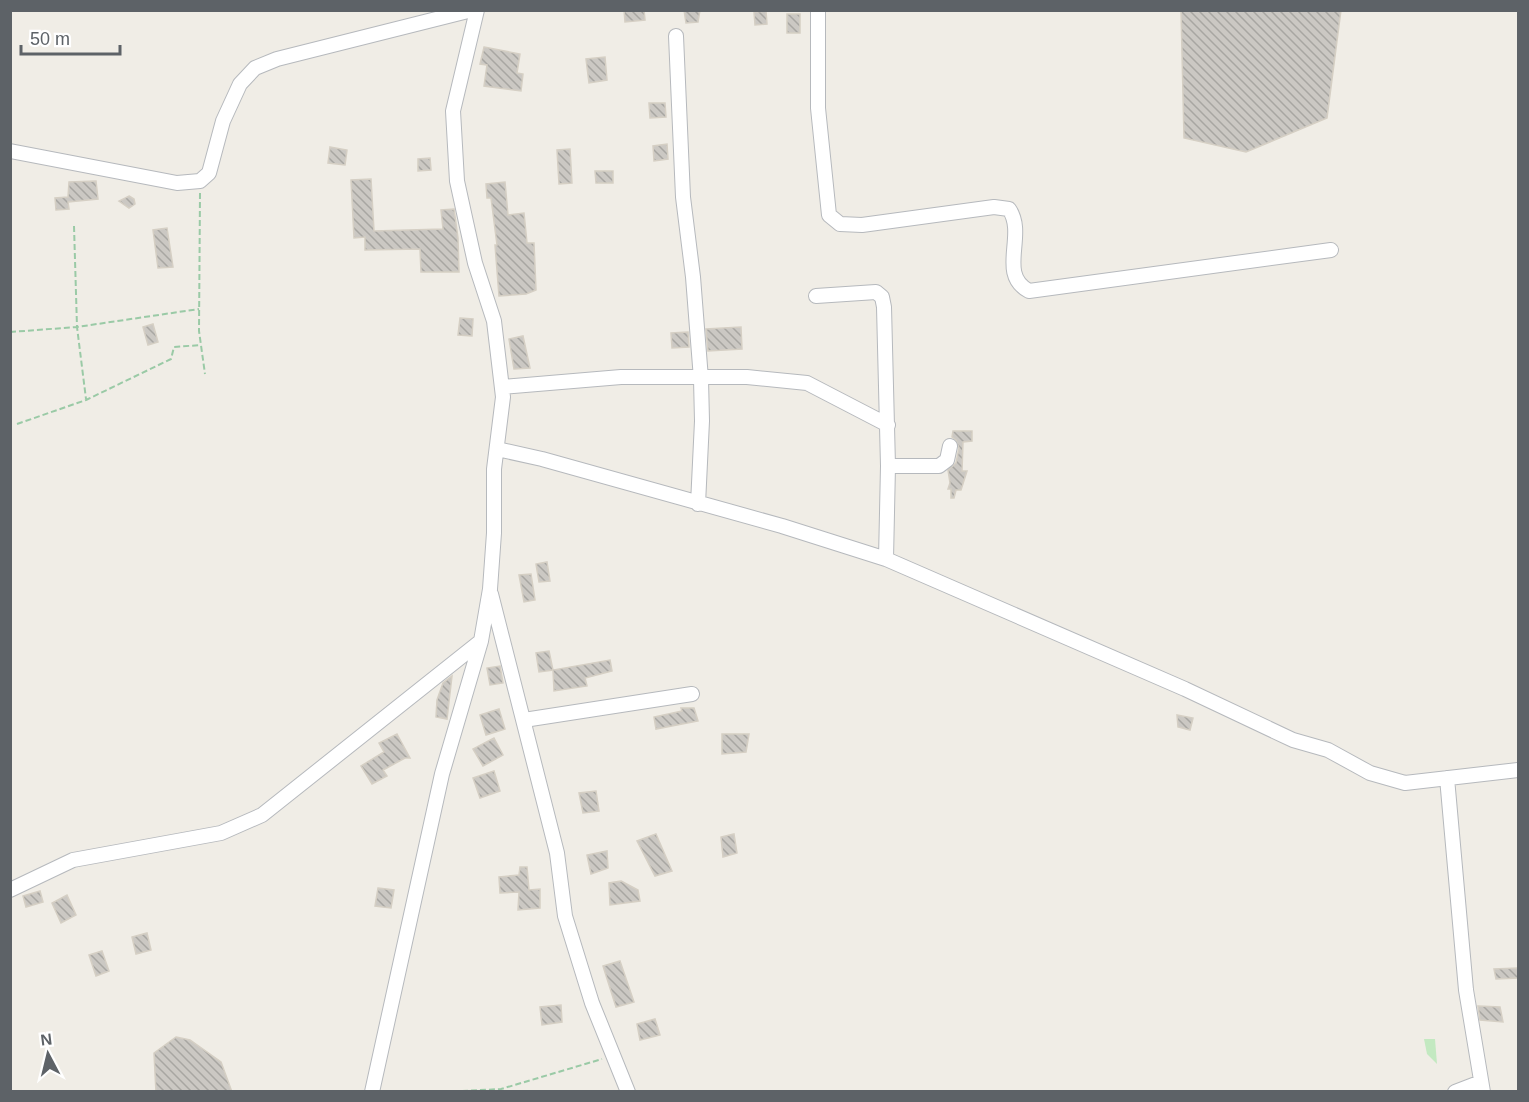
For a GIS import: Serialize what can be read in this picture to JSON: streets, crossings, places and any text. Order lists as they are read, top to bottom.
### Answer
{
  "scale_bar": "50 m",
  "north": "top"
}
